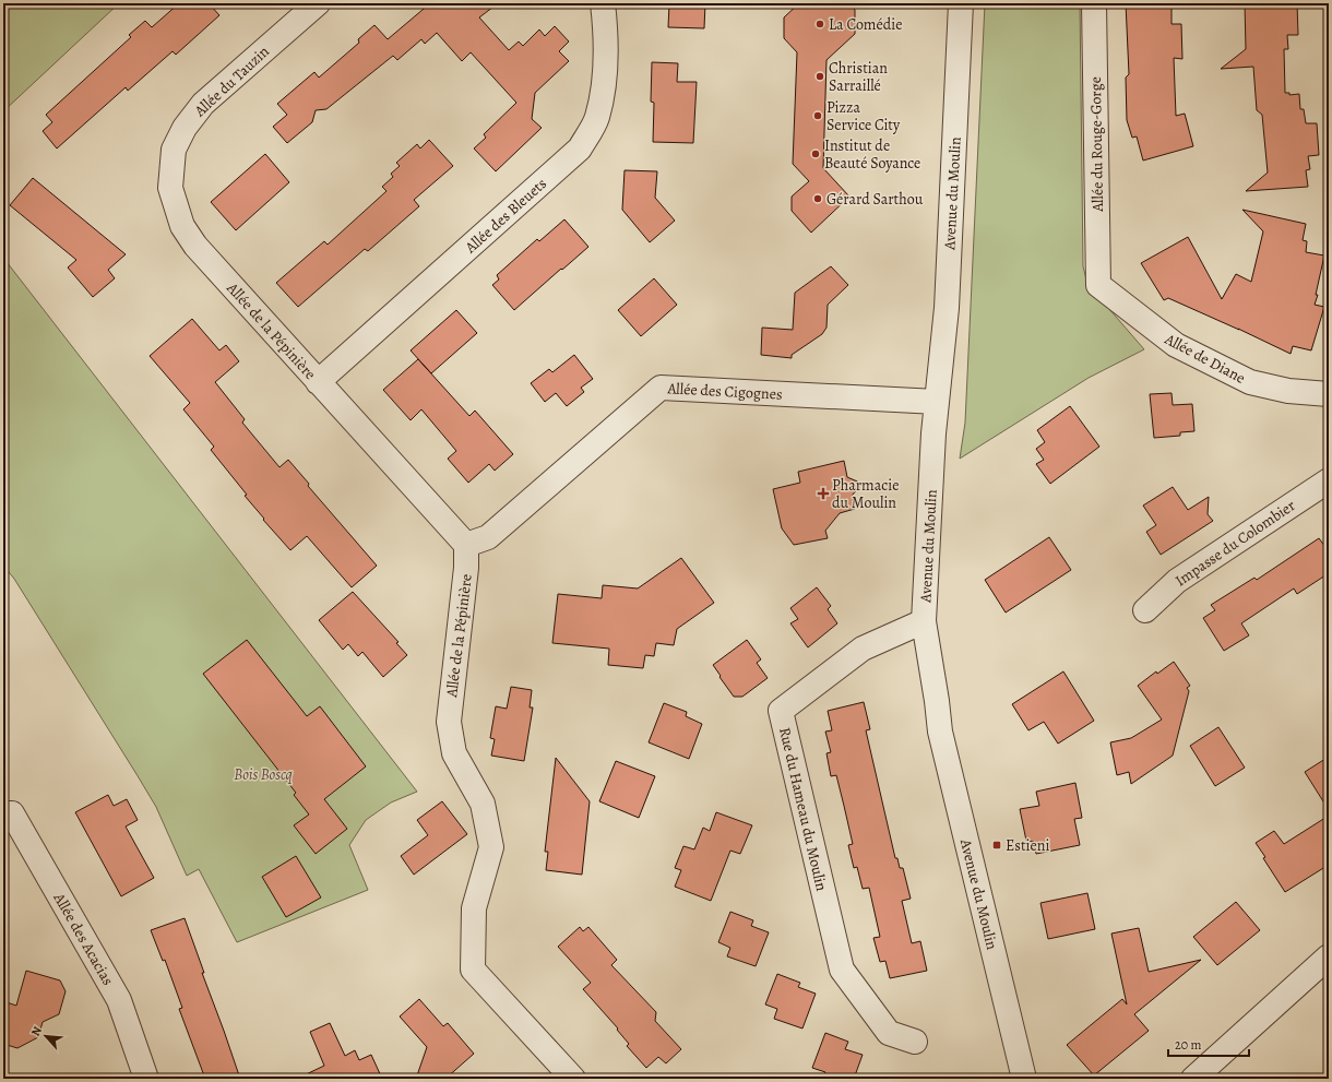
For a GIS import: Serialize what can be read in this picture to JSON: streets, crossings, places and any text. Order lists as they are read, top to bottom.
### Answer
{
  "streets": {
    "street": [
      "Allée du Tauzin",
      "Allée du Rouge-Gorge",
      "Avenue du Moulin",
      "Allée des Bleuets",
      "Allée de la Pépinière",
      "Allée de Diane",
      "Allée des Cigognes",
      "Impasse du Colombier",
      "Rue du Hameau du Moulin",
      "Allée des Acacias"
    ]
  },
  "crossings": [
    ["Allée du Tauzin", "Allée de la Pépinière"],
    ["Allée du Rouge-Gorge", "Allée de Diane"],
    ["Avenue du Moulin", "Allée des Cigognes"],
    ["Avenue du Moulin", "Rue du Hameau du Moulin"],
    ["Allée des Bleuets", "Allée de la Pépinière"],
    ["Allée de la Pépinière", "Allée des Cigognes"]
  ],
  "parks": ["Bois Boscq"],
  "places": {
    "other": [
      "La Comédie",
      "Christian Sarraillé",
      "Pizza Service City",
      "Institut de Beauté Soyance",
      "Gérard Sarthou"
    ],
    "health": ["Pharmacie du Moulin"],
    "transit": ["Estieni"]
  },
  "scale_bar": "20 m",
  "north": "top left"
}
